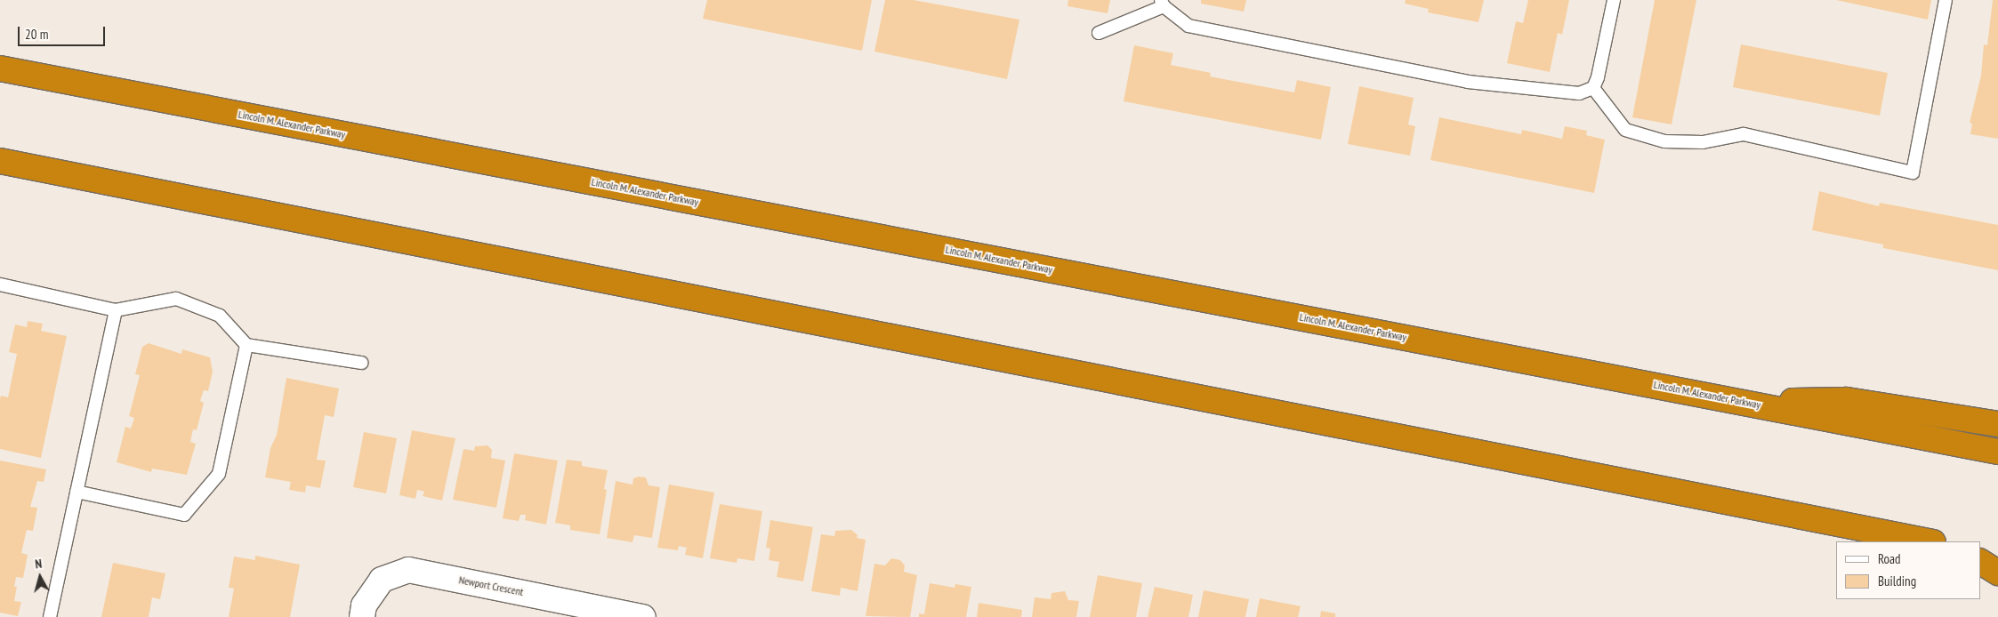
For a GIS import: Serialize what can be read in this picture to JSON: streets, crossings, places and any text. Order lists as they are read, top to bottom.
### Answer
{
  "streets": {
    "highway": ["Lincoln M. Alexander Parkway"],
    "street": ["Newport Crescent"]
  },
  "legend": ["Road", "Building"],
  "scale_bar": "20 m",
  "north": "top"
}
